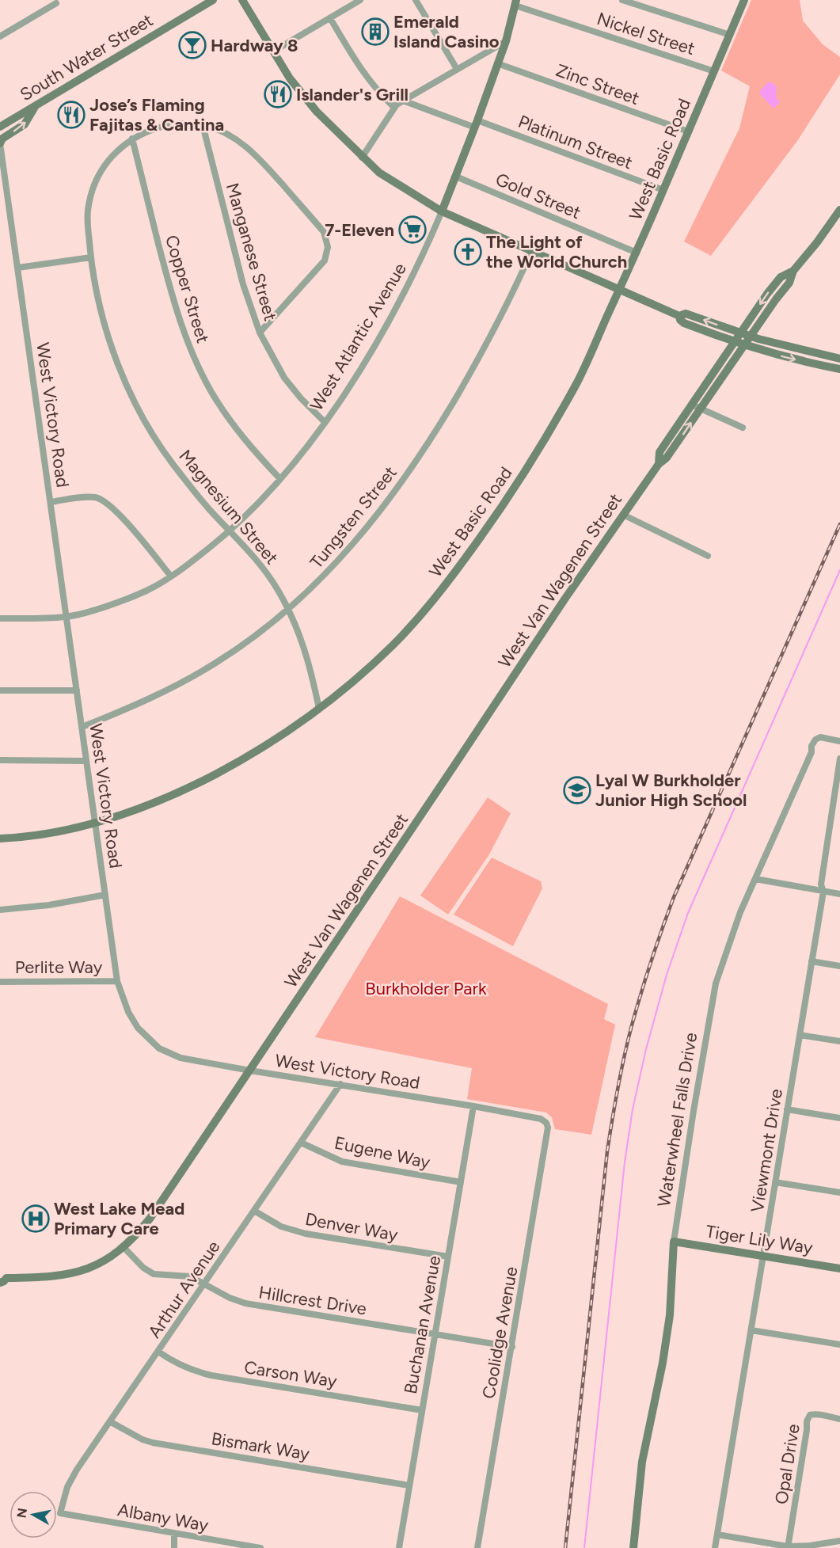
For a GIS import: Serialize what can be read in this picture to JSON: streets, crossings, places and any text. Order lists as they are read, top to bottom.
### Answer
{
  "streets": {
    "street": [
      "Nickel Street",
      "South Water Street",
      "Zinc Street",
      "Platinum Street",
      "West Basic Road",
      "Gold Street",
      "Manganese Street",
      "Copper Street",
      "West Atlantic Avenue",
      "West Victory Road",
      "Magnesium Street",
      "Tungsten Street",
      "West Van Wagenen Street",
      "Perlite Way",
      "Waterwheel Falls Drive",
      "Viewmont Drive",
      "Eugene Way",
      "Denver Way",
      "Tiger Lily Way",
      "Arthur Avenue",
      "Hillcrest Drive",
      "Buchanan Avenue",
      "Coolidge Avenue",
      "Carson Way",
      "Bismark Way",
      "Opal Drive",
      "Albany Way"
    ]
  },
  "crossings": [
    ["Nickel Street", "West Basic Road"],
    ["Nickel Street", "West Atlantic Avenue"],
    ["Zinc Street", "West Basic Road"],
    ["Zinc Street", "West Atlantic Avenue"],
    ["Platinum Street", "West Basic Road"],
    ["Platinum Street", "West Atlantic Avenue"],
    ["West Basic Road", "Gold Street"],
    ["West Basic Road", "West Victory Road"],
    ["West Basic Road", "Magnesium Street"],
    ["Gold Street", "West Atlantic Avenue"],
    ["Manganese Street", "West Atlantic Avenue"],
    ["Manganese Street", "Magnesium Street"],
    ["Copper Street", "West Atlantic Avenue"],
    ["Copper Street", "Magnesium Street"],
    ["West Atlantic Avenue", "West Victory Road"],
    ["West Atlantic Avenue", "Magnesium Street"],
    ["West Victory Road", "Tungsten Street"],
    ["West Victory Road", "West Van Wagenen Street"],
    ["West Victory Road", "Perlite Way"],
    ["West Victory Road", "Arthur Avenue"],
    ["West Victory Road", "Buchanan Avenue"],
    ["West Victory Road", "Coolidge Avenue"],
    ["Magnesium Street", "Tungsten Street"],
    ["West Van Wagenen Street", "Hillcrest Drive"],
    ["Waterwheel Falls Drive", "Tiger Lily Way"],
    ["Viewmont Drive", "Tiger Lily Way"],
    ["Eugene Way", "Arthur Avenue"],
    ["Eugene Way", "Buchanan Avenue"],
    ["Denver Way", "Arthur Avenue"],
    ["Denver Way", "Buchanan Avenue"],
    ["Arthur Avenue", "Hillcrest Drive"],
    ["Arthur Avenue", "Carson Way"],
    ["Arthur Avenue", "Bismark Way"],
    ["Arthur Avenue", "Albany Way"],
    ["Hillcrest Drive", "Buchanan Avenue"],
    ["Hillcrest Drive", "Coolidge Avenue"],
    ["Buchanan Avenue", "Carson Way"],
    ["Buchanan Avenue", "Bismark Way"]
  ],
  "parks": ["Burkholder Park"],
  "places": {
    "building": ["Emerald Island Casino"],
    "bar": ["Hardway 8"],
    "restaurant": ["Islander's Grill", "Jose’s Flaming Fajitas & Cantina"],
    "supermarket": ["7-Eleven"],
    "church": ["The Light of the World Church"],
    "school or university": ["Lyal W Burkholder Junior High School"],
    "hospital": ["West Lake Mead Primary Care"]
  },
  "north": "left"
}
